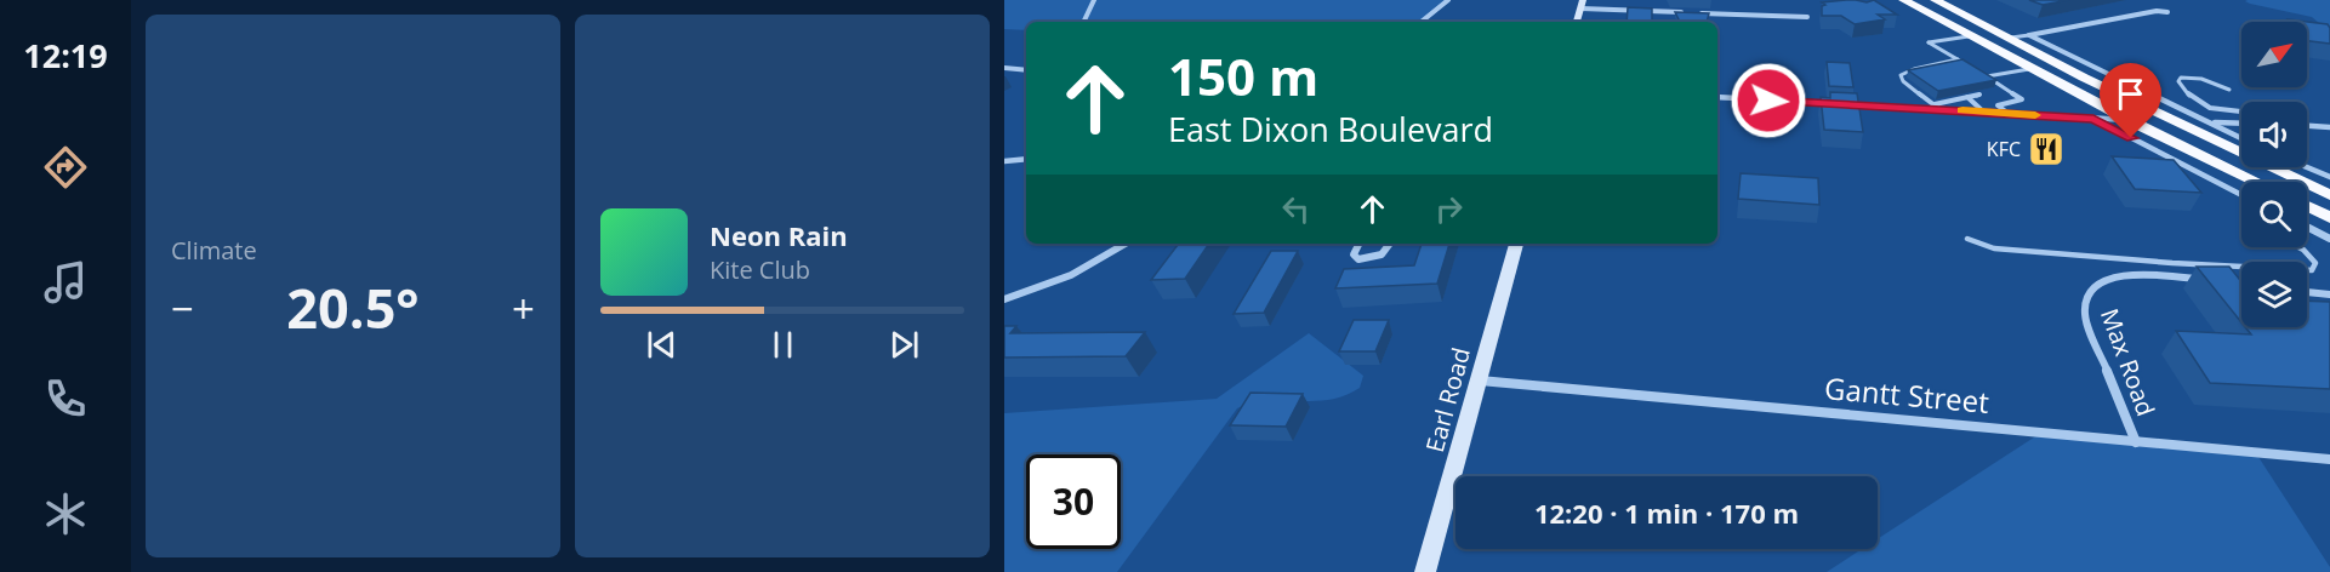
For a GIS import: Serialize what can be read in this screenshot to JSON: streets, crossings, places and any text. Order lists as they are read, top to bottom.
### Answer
{
  "streets": {
    "main road": ["Earl Road"],
    "street": ["Max Road", "Gantt Street"]
  },
  "crossings": [
    ["Max Road", "Gantt Street"],
    ["Gantt Street", "Earl Road"]
  ],
  "places": {
    "restaurant": ["KFC"]
  },
  "north": "top right",
  "page": {
    "tabs": "12:19",
    "tile": "Climate",
    "turn": ["150 m", "East Dixon Boulevard"],
    "song": ["Neon Rain", "Kite Club"],
    "heat": ["−", "20.5°", "+"],
    "limit": "30",
    "trip": "12:20 · 1 min · 170 m"
  }
}
